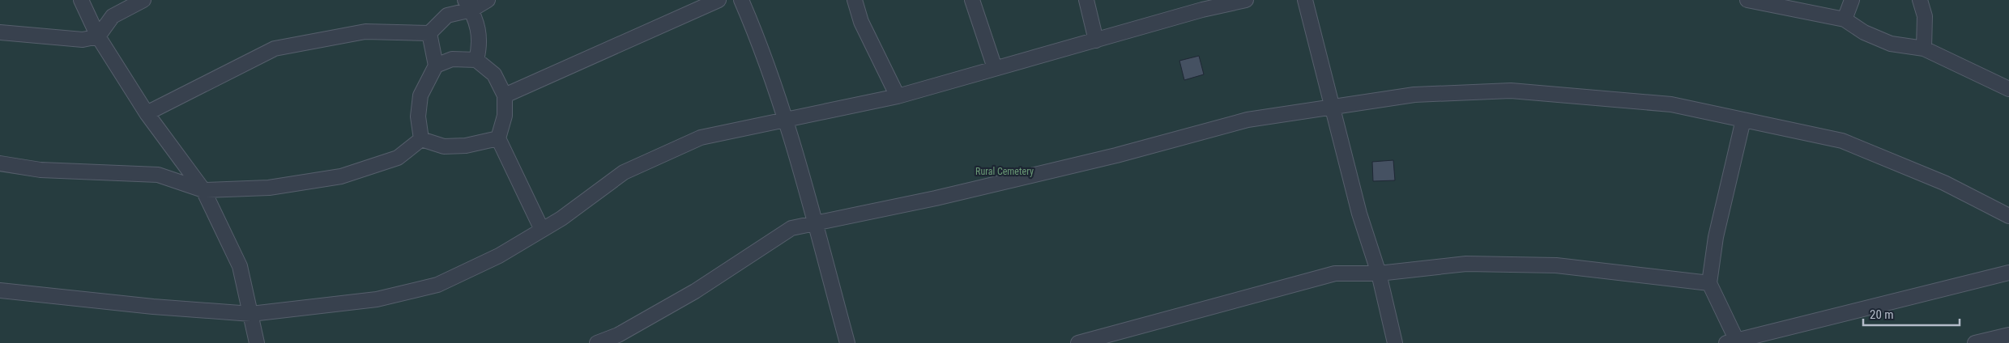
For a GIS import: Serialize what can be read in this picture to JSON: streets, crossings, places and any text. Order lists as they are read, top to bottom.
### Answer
{
  "parks": ["Rural Cemetery"],
  "scale_bar": "20 m"
}
